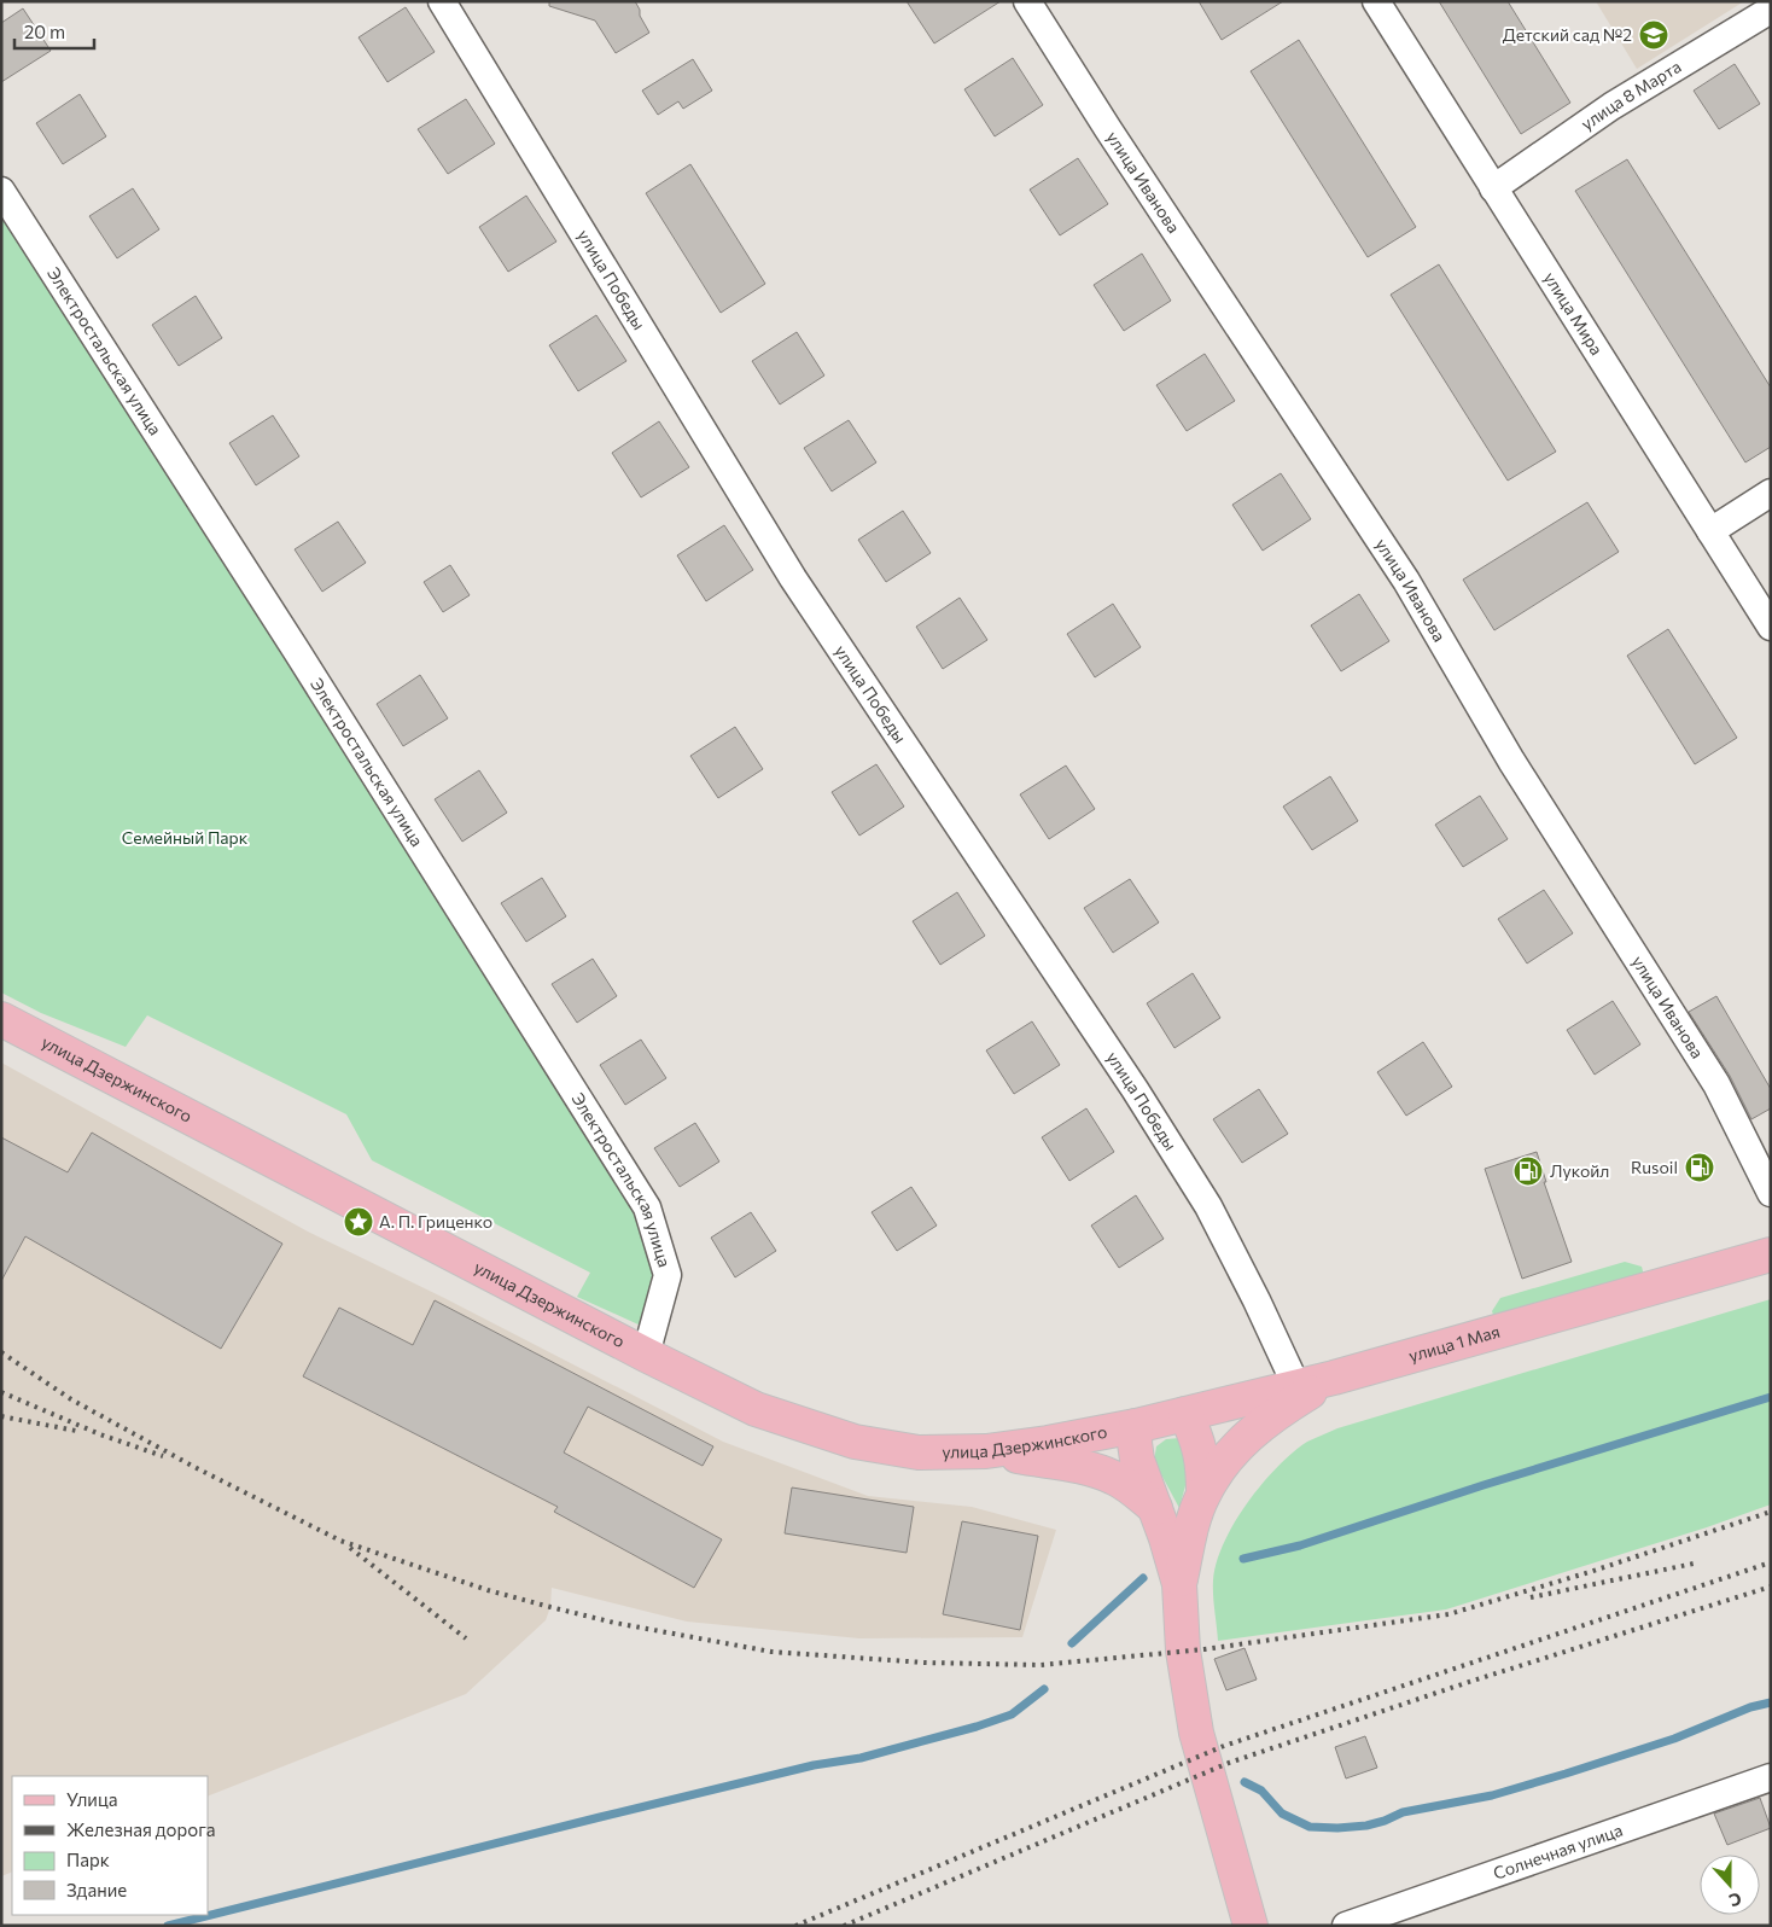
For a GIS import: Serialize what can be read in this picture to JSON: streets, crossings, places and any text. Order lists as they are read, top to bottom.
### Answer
{
  "streets": {
    "main road": ["улица Дзержинского", "улица 1 Мая"],
    "street": [
      "улица 8 Марта",
      "улица Иванова",
      "улица Победы",
      "улица Мира",
      "Электростальская улица",
      "Солнечная улица"
    ]
  },
  "crossings": [
    ["улица 8 Марта", "улица Мира"],
    ["улица Победы", "улица 1 Мая"],
    ["Электростальская улица", "улица Дзержинского"],
    ["улица Дзержинского", "улица 1 Мая"]
  ],
  "parks": ["Семейный Парк"],
  "places": {
    "school or university": ["Детский сад №2"],
    "fuel station": ["Rusoil", "Лукойл"],
    "place": ["А. П. Гриценко"]
  },
  "legend": [
    "Улица",
    "Железная дорога",
    "Парк",
    "Здание"
  ],
  "scale_bar": "20 m",
  "north": "bottom"
}
